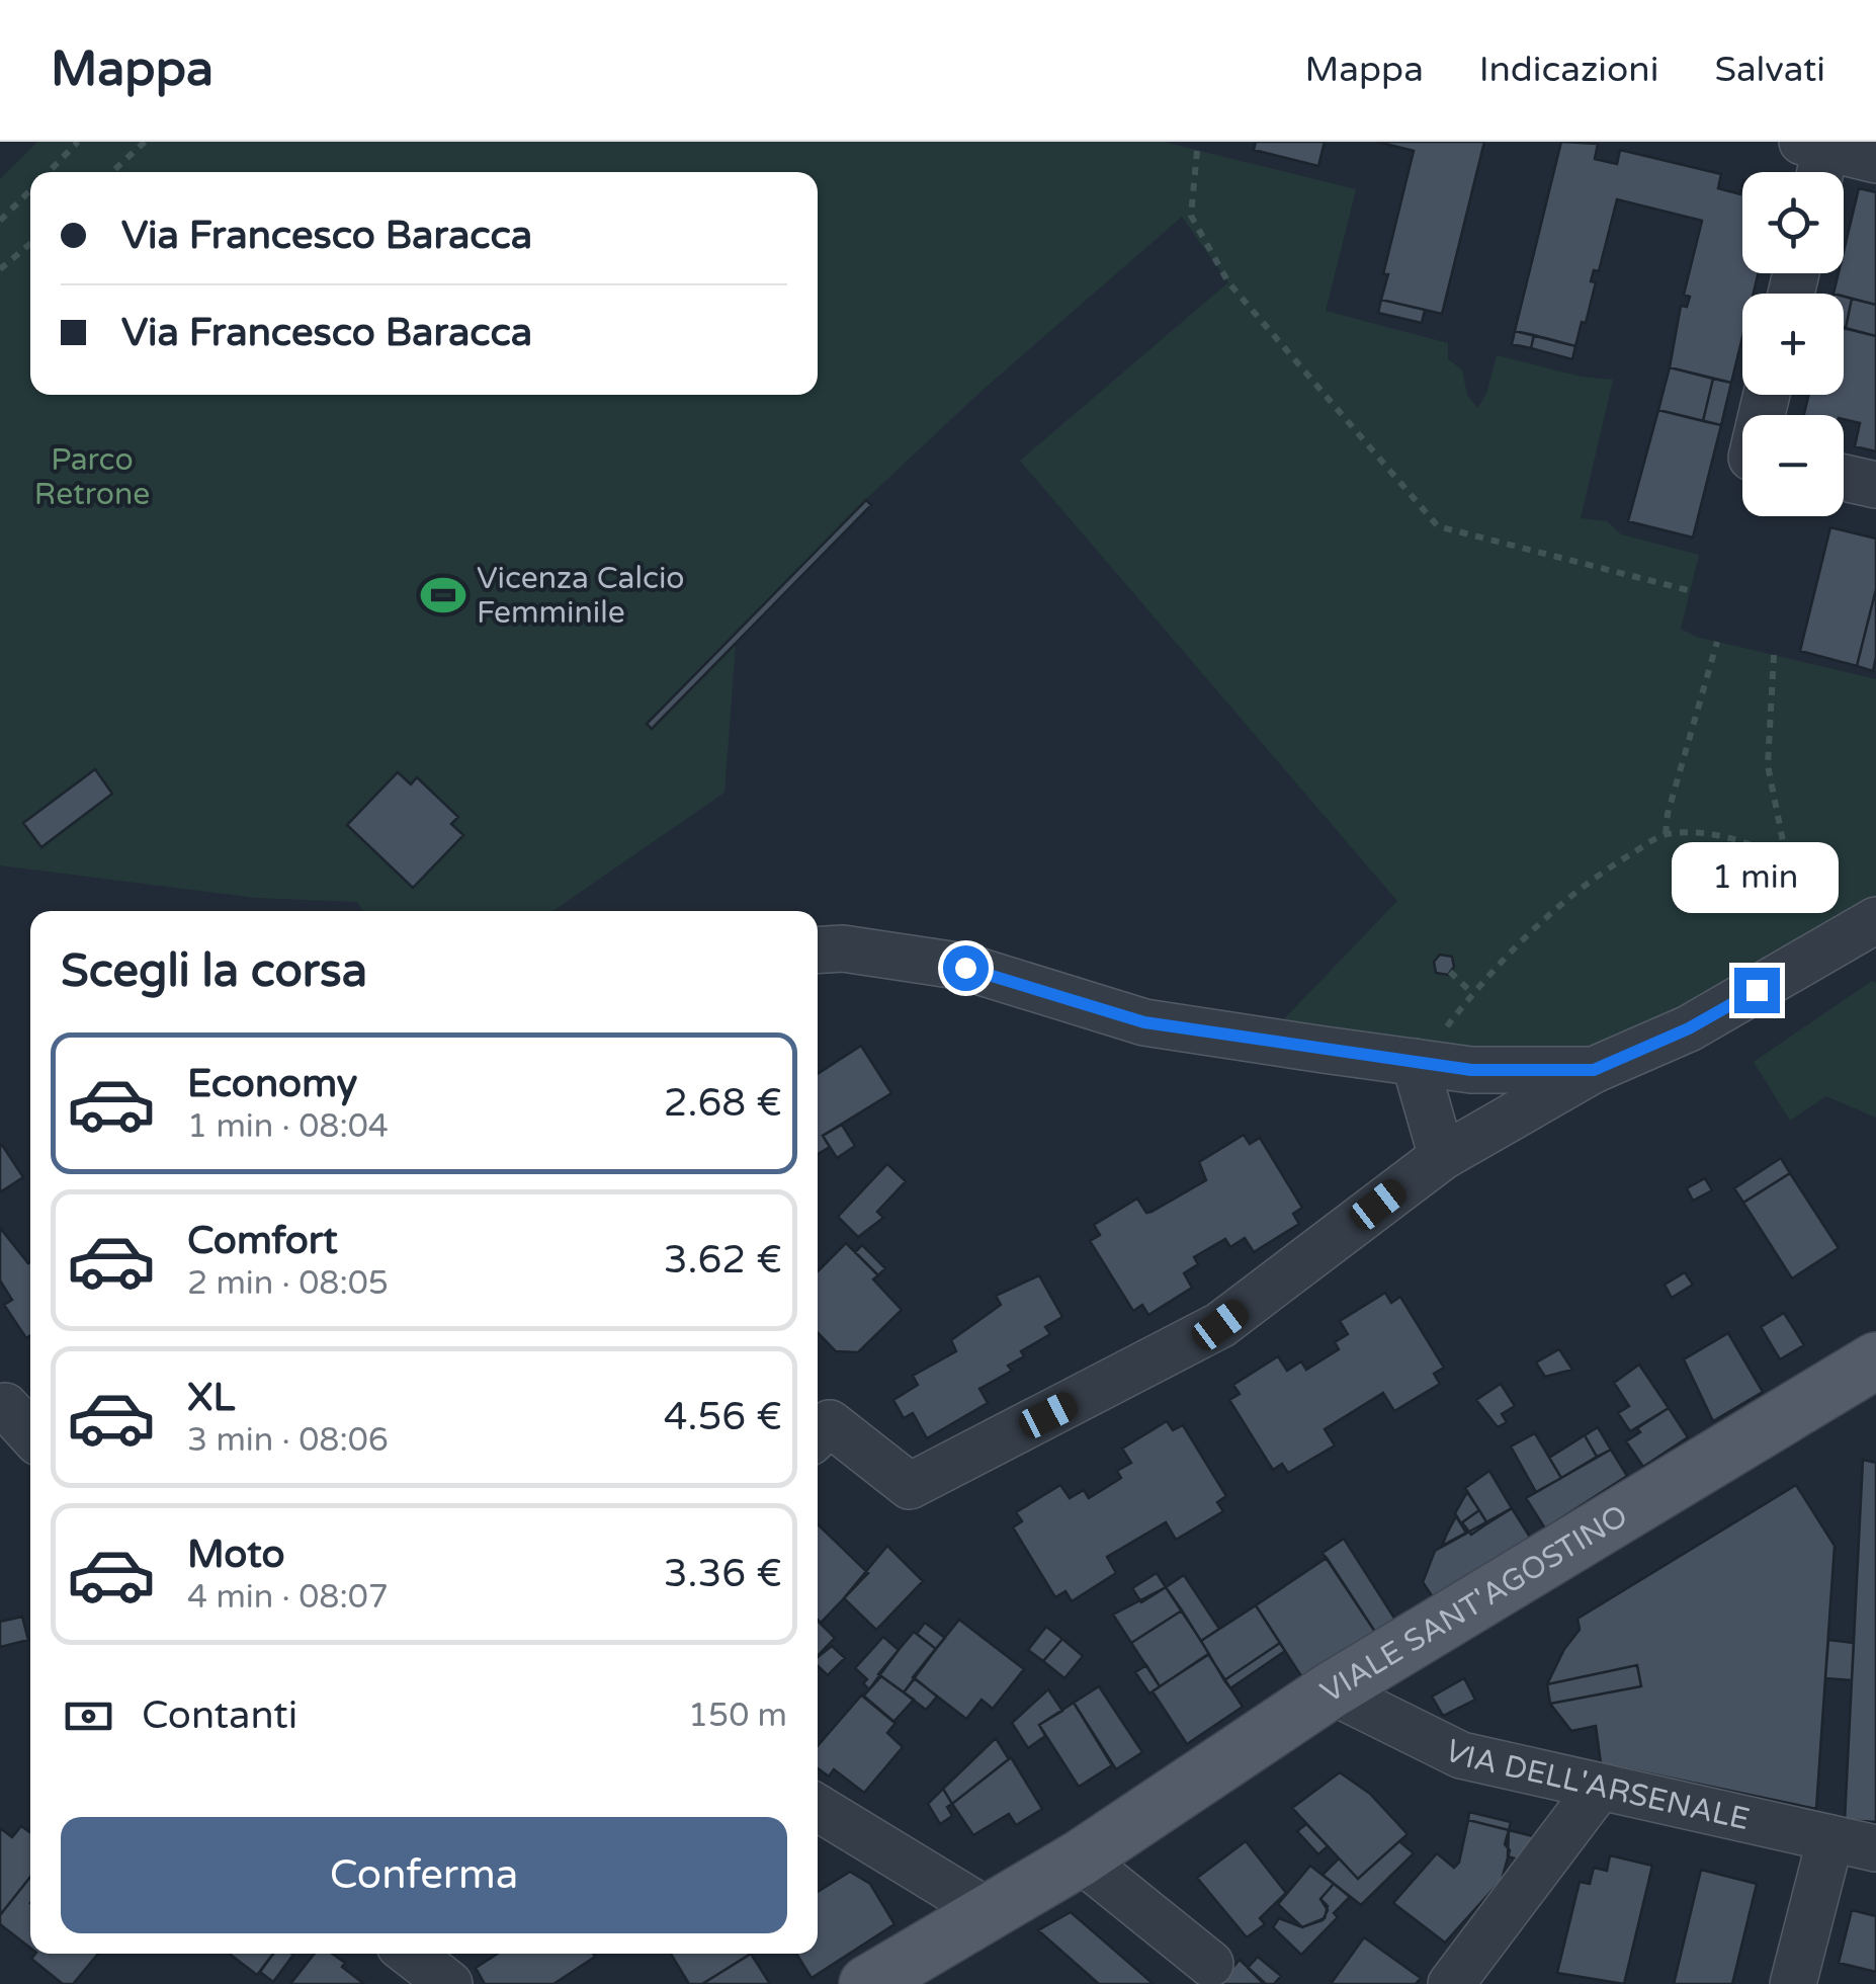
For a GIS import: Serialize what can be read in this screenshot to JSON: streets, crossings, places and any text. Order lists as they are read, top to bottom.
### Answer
{
  "streets": {
    "main road": ["VIALE SANT'AGOSTINO"],
    "street": ["VIA DELL'ARSENALE"]
  },
  "crossings": [
    ["VIALE SANT'AGOSTINO", "VIA DELL'ARSENALE"]
  ],
  "parks": ["Parco Retrone"],
  "places": {
    "sports": ["Vicenza Calcio Femminile"]
  },
  "page": {
    "header": "Mappa",
    "nav": ["Mappa", "Indicazioni", "Salvati"],
    "map_buttons": ["+", "−"],
    "banner": ["Via Francesco Baracca", "Via Francesco Baracca"],
    "bubble": "1 min",
    "heading": "Scegli la corsa",
    "list": [
      {
        "name": "Economy",
        "note": "1 min · 08:04",
        "value": "2.68 €"
      },
      {
        "name": "Comfort",
        "note": "2 min · 08:05",
        "value": "3.62 €"
      },
      {
        "name": "XL",
        "note": "3 min · 08:06",
        "value": "4.56 €"
      },
      {
        "name": "Moto",
        "note": "4 min · 08:07",
        "value": "3.36 €"
      }
    ],
    "pay": ["Contanti", "150 m"],
    "buttons": "Conferma"
  }
}
